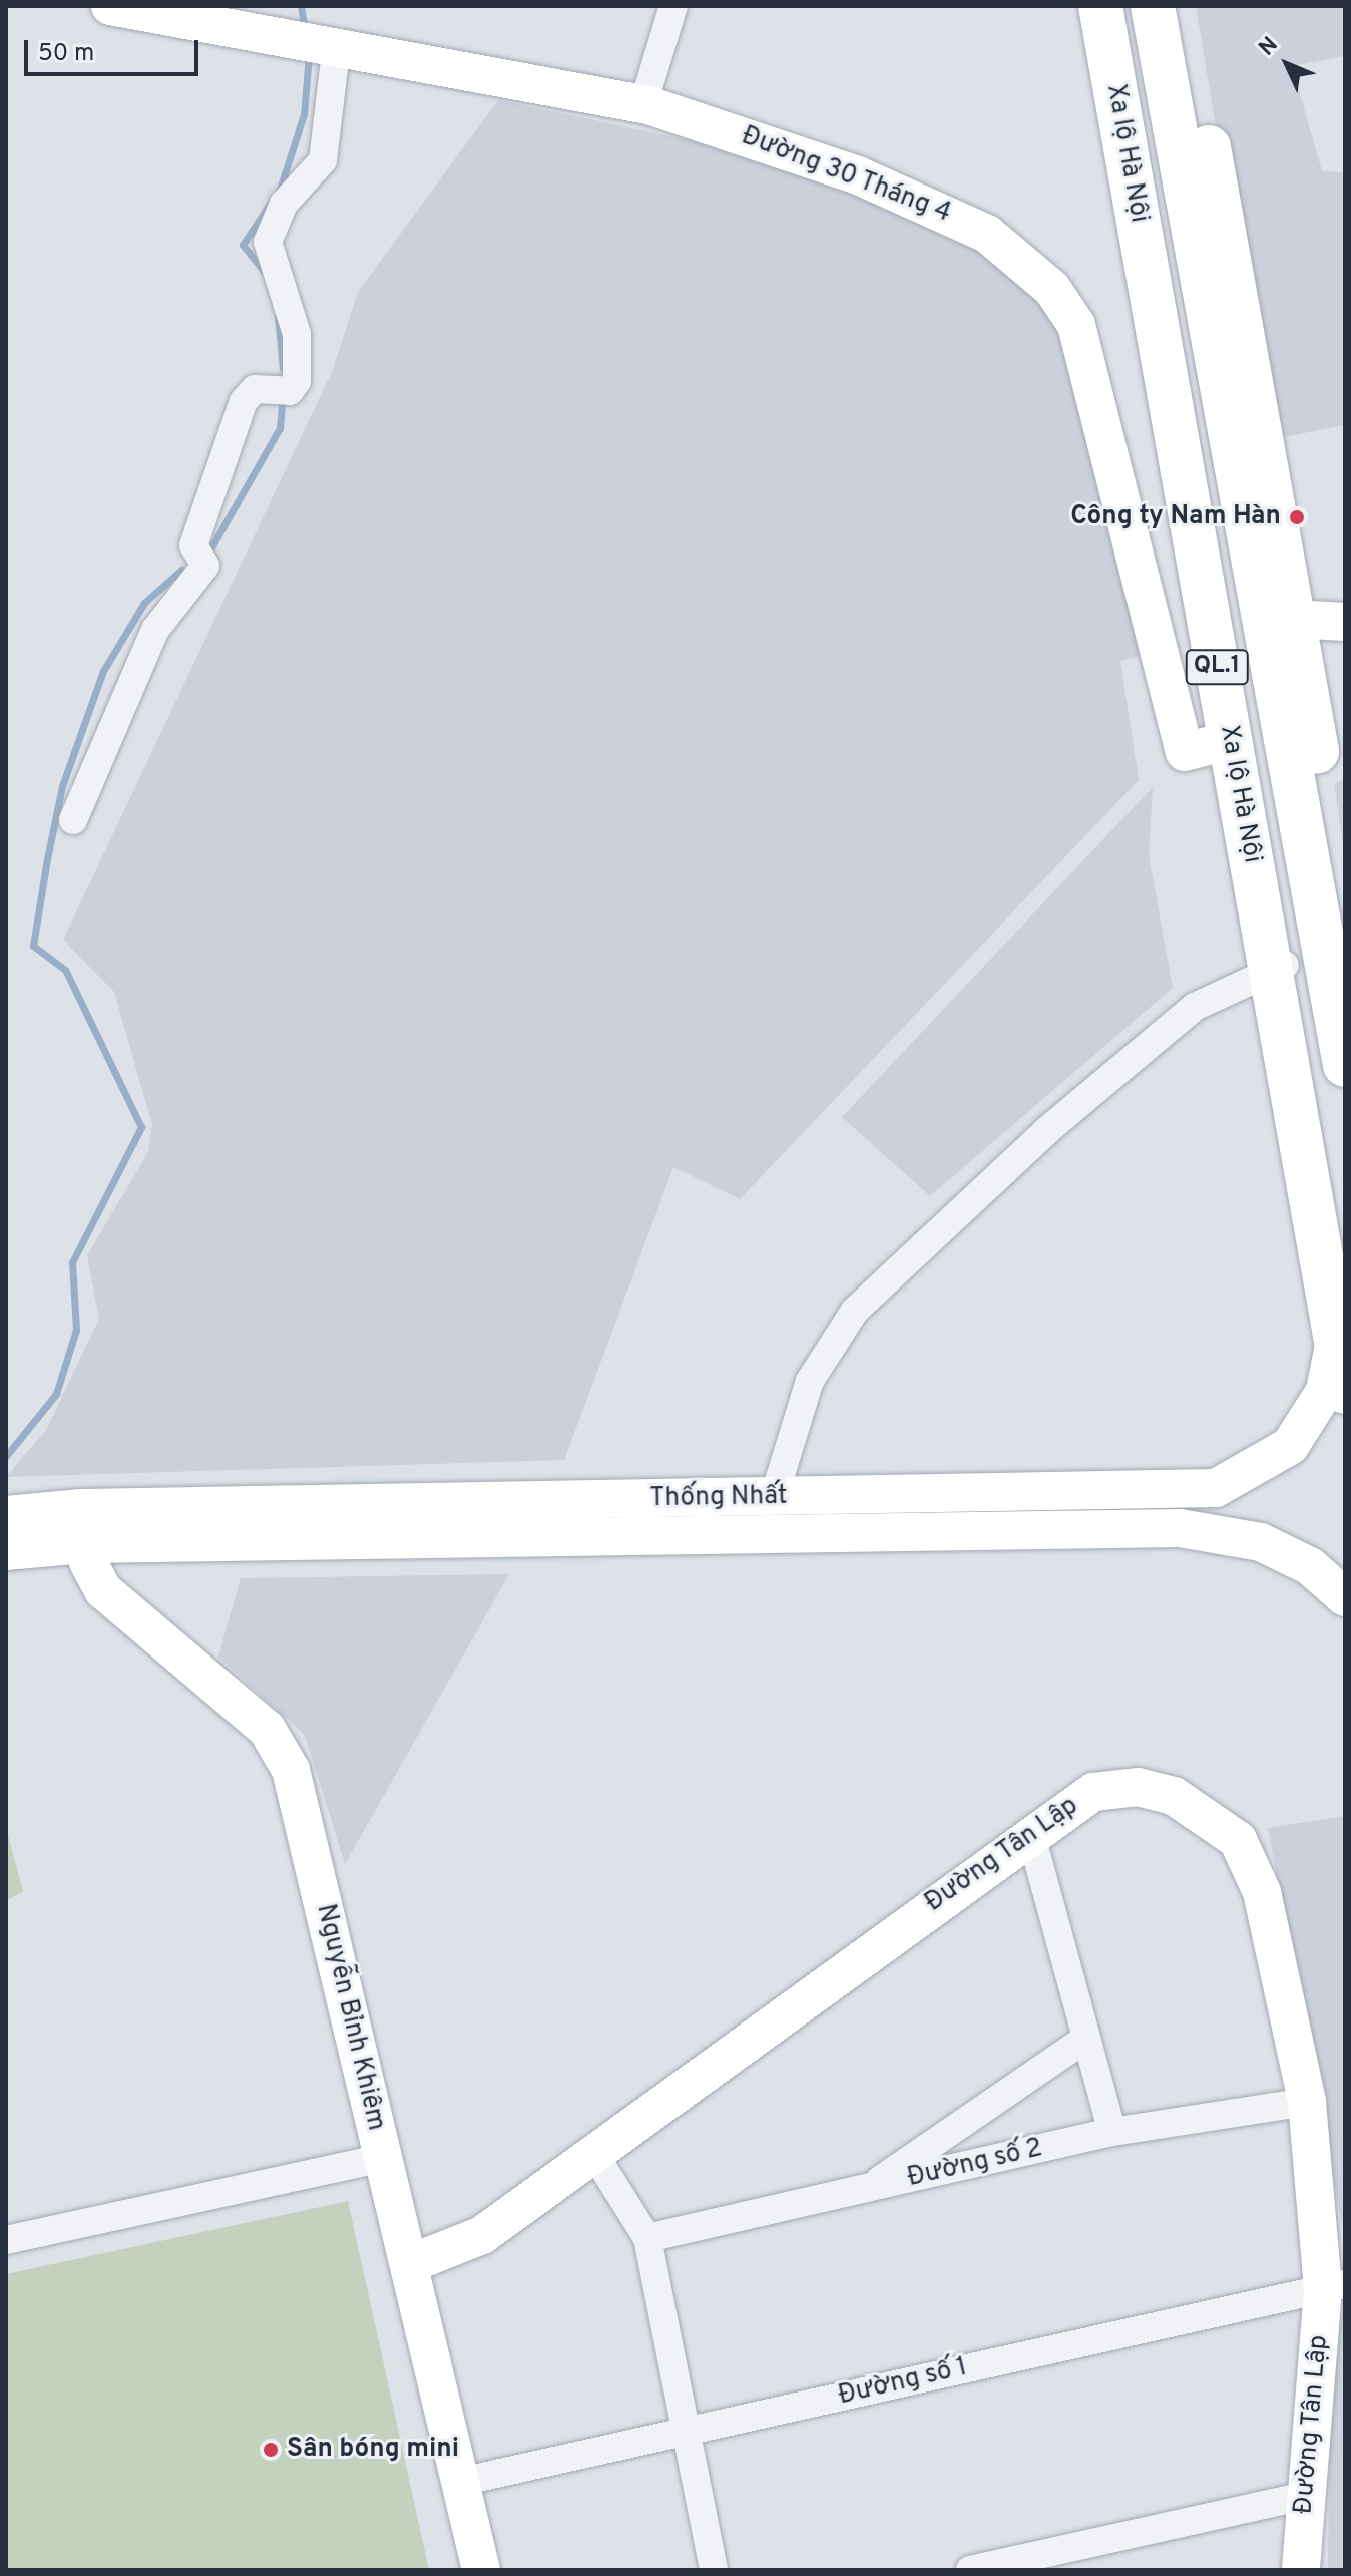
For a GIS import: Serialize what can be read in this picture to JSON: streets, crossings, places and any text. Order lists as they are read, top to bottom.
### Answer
{
  "streets": {
    "highway": ["Xa lộ Hà Nội", "QL.1"],
    "street": [
      "Đường 30 Tháng 4",
      "Thống Nhất",
      "Đường Tân Lập",
      "Nguyễn Bỉnh Khiêm",
      "Đường số 2",
      "Đường số 1"
    ]
  },
  "crossings": [
    ["Xa lộ Hà Nội", "Đường 30 Tháng 4"],
    ["Xa lộ Hà Nội", "Thống Nhất"],
    ["Thống Nhất", "Nguyễn Bỉnh Khiêm"],
    ["Đường Tân Lập", "Nguyễn Bỉnh Khiêm"],
    ["Đường Tân Lập", "Đường số 2"],
    ["Đường Tân Lập", "Đường số 1"],
    ["Nguyễn Bỉnh Khiêm", "Đường số 1"]
  ],
  "places": ["Công ty Nam Hàn", "Sân bóng mini"],
  "scale_bar": "50 m",
  "north": "top left"
}
